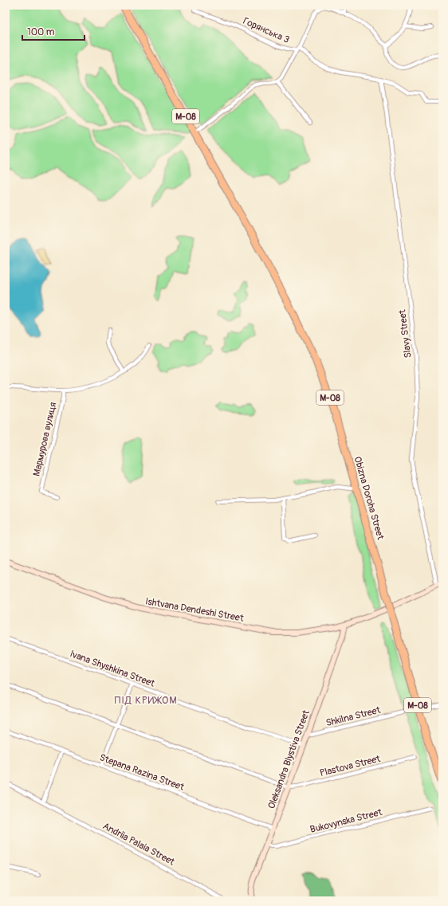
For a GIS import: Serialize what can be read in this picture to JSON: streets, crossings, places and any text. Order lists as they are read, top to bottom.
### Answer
{
  "streets": {
    "highway": ["М-08", "Obizna Doroha Street"],
    "street": [
      "Горянська 3",
      "Slavy Street",
      "Мармурова вулиця",
      "Ishtvana Dendeshi Street",
      "Ivana Shyshkina Street",
      "Shkilna Street",
      "Oleksandra Blystiva Street",
      "Plastova Street",
      "Stepana Razina Street",
      "Bukovynska Street",
      "Andriia Palaia Street"
    ]
  },
  "crossings": [
    ["М-08", "Obizna Doroha Street"],
    ["Ishtvana Dendeshi Street", "Oleksandra Blystiva Street"],
    ["Ivana Shyshkina Street", "Oleksandra Blystiva Street"],
    ["Shkilna Street", "Oleksandra Blystiva Street"],
    ["Oleksandra Blystiva Street", "Plastova Street"],
    ["Oleksandra Blystiva Street", "Stepana Razina Street"],
    ["Oleksandra Blystiva Street", "Bukovynska Street"]
  ],
  "districts": ["ПІД КРИЖОМ"],
  "scale_bar": "100 m"
}
